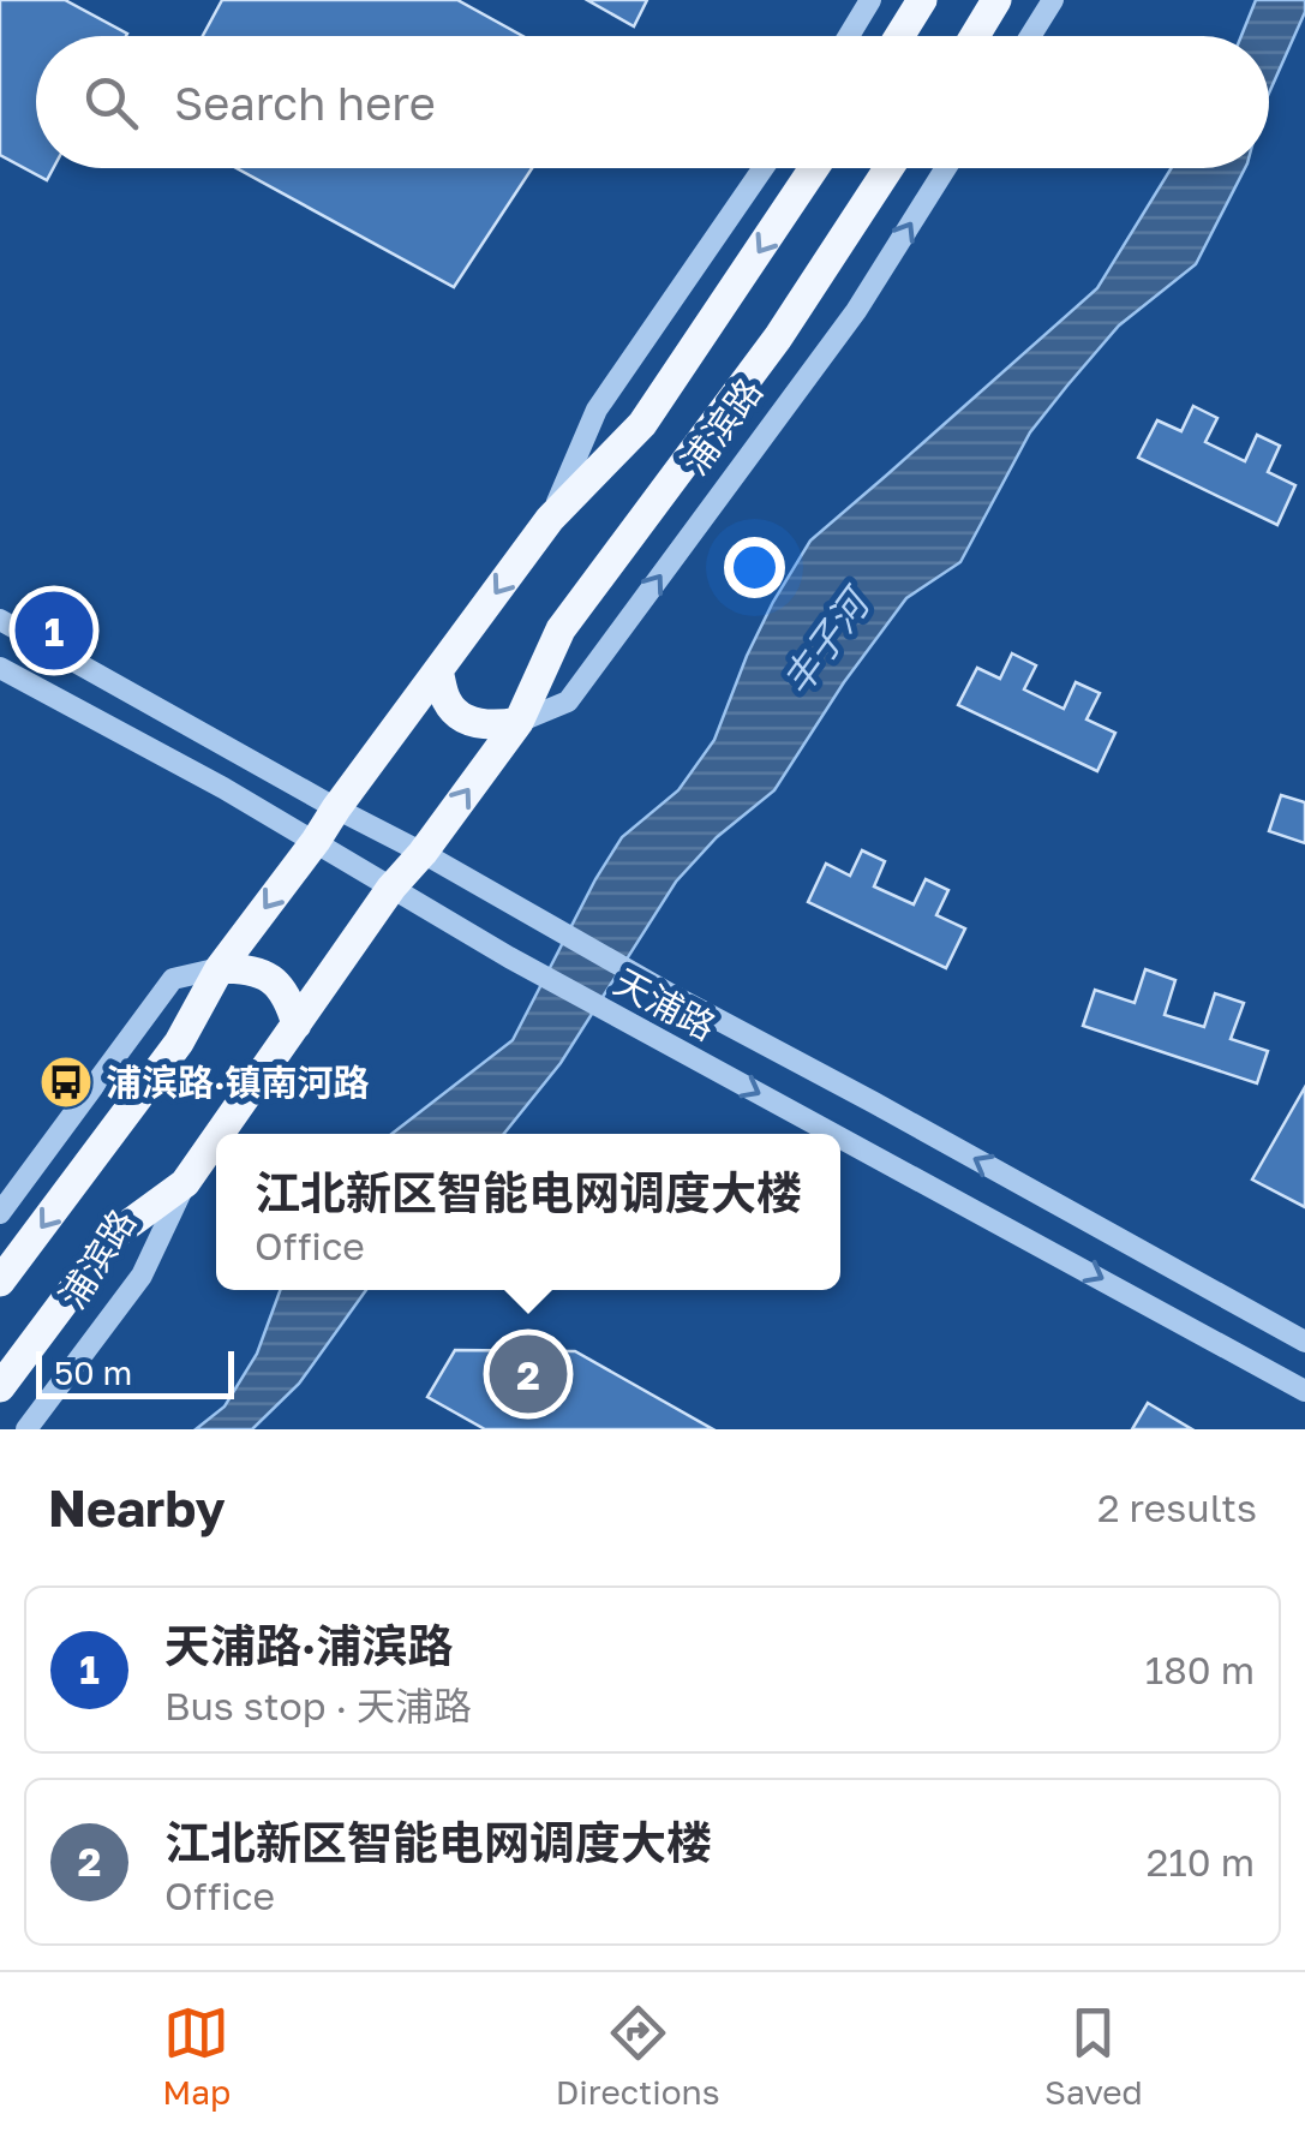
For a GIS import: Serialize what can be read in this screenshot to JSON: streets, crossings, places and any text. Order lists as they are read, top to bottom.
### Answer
{
  "streets": {
    "main road": ["浦滨路"],
    "street": ["天浦路"]
  },
  "crossings": [
    ["浦滨路", "天浦路"]
  ],
  "water": ["丰子河"],
  "places": {
    "bus stop": ["浦滨路·镇南河路"]
  },
  "scale_bar": "50 m",
  "page": {
    "search": "Search here",
    "pins": ["1", "2"],
    "popup": ["江北新区智能电网调度大楼", "Office"],
    "scale": "50 m",
    "heading": ["Nearby", "2 results"],
    "list": [
      {
        "mark": "1",
        "name": "天浦路·浦滨路",
        "note": "Bus stop · 天浦路",
        "value": "180 m"
      },
      {
        "mark": "2",
        "name": "江北新区智能电网调度大楼",
        "note": "Office",
        "value": "210 m"
      }
    ],
    "nav": ["Map", "Directions", "Saved"]
  }
}
